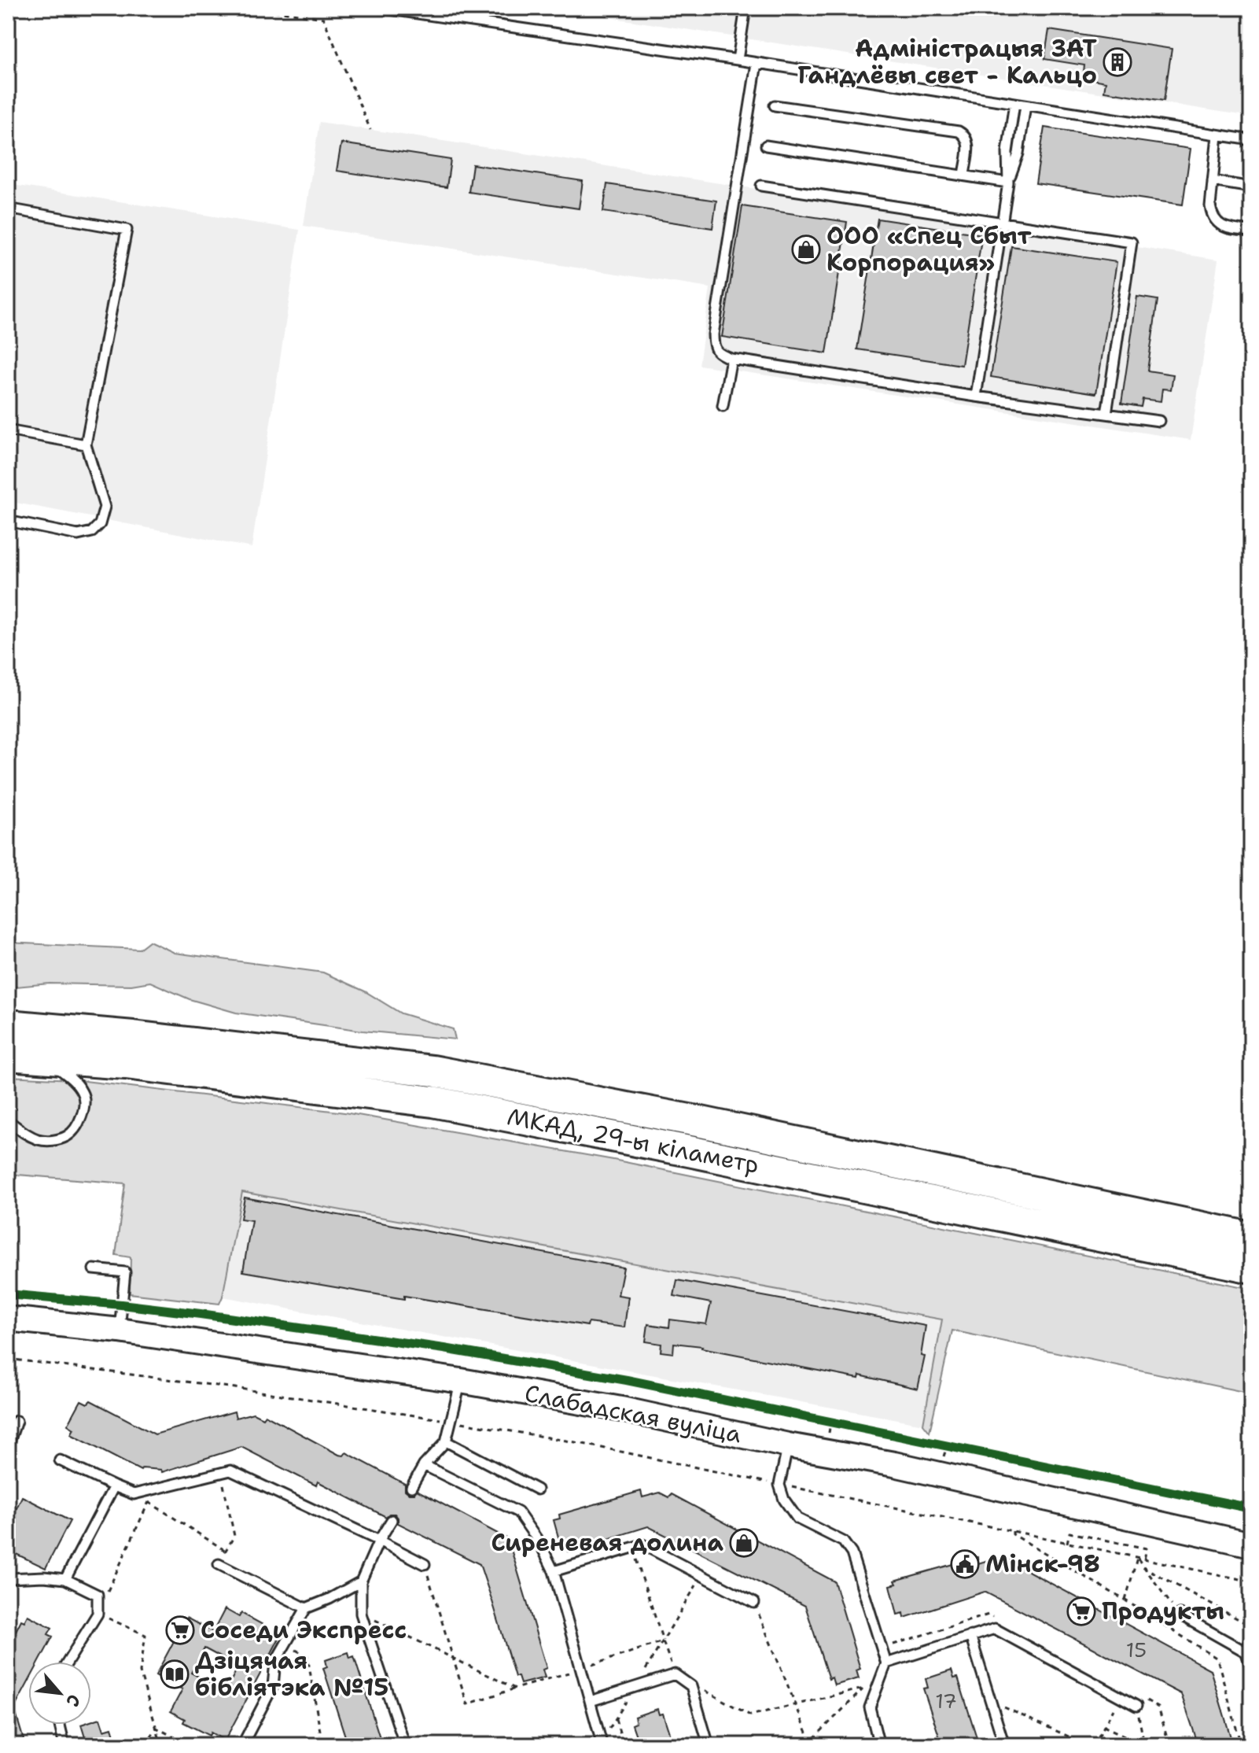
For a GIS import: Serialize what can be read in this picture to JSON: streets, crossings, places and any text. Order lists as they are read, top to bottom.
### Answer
{
  "streets": {
    "highway": ["МКАД, 29-ы кіламетр"],
    "main road": ["Слабадская вуліца"]
  },
  "places": {
    "building": ["Адміністрацыя ЗАТ Гандлёвы свет - Кальцо"],
    "shop": ["ООО «Спец Сбыт Корпорация»", "Сиреневая долина"],
    "public building": ["Мінск-98"],
    "supermarket": ["Продукты", "Соседи Экспресс"],
    "library": ["Дзіцячая бібліятэка №15"]
  },
  "house_numbers": ["15", "17"],
  "north": "bottom right"
}
